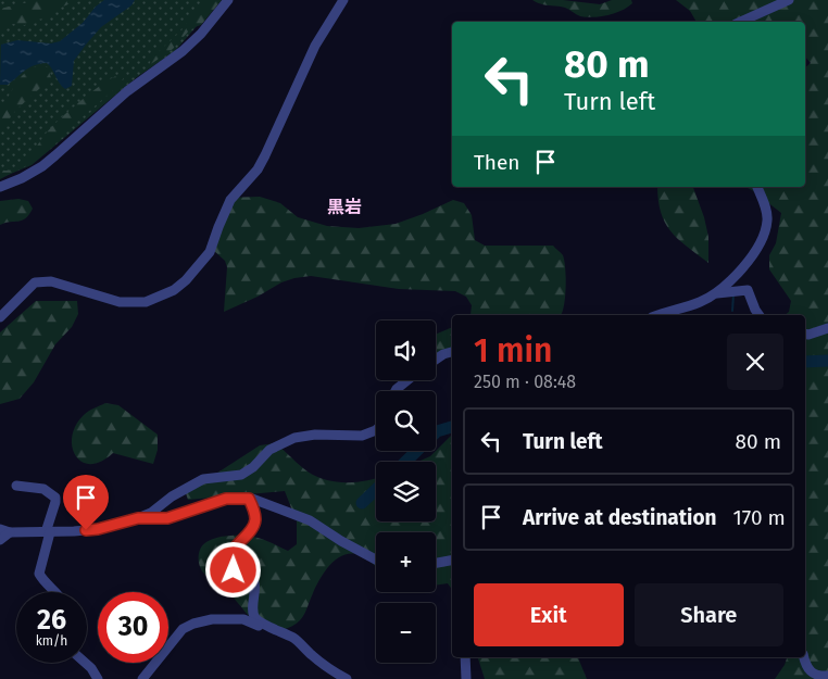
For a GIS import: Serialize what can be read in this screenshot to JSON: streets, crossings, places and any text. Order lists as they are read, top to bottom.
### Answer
{
  "districts": ["黒岩"],
  "page": {
    "turn": ["80 m", "Turn left"],
    "then": "Then",
    "heading": ["1 min", "250 m · 08:48"],
    "map_buttons": ["+", "−"],
    "list": [
      {
        "name": "Turn left",
        "value": "80 m"
      },
      {
        "name": "Arrive at destination",
        "value": "170 m"
      }
    ],
    "buttons": ["Exit", "Share"],
    "speed": "26 km/h",
    "limit": "30"
  }
}
